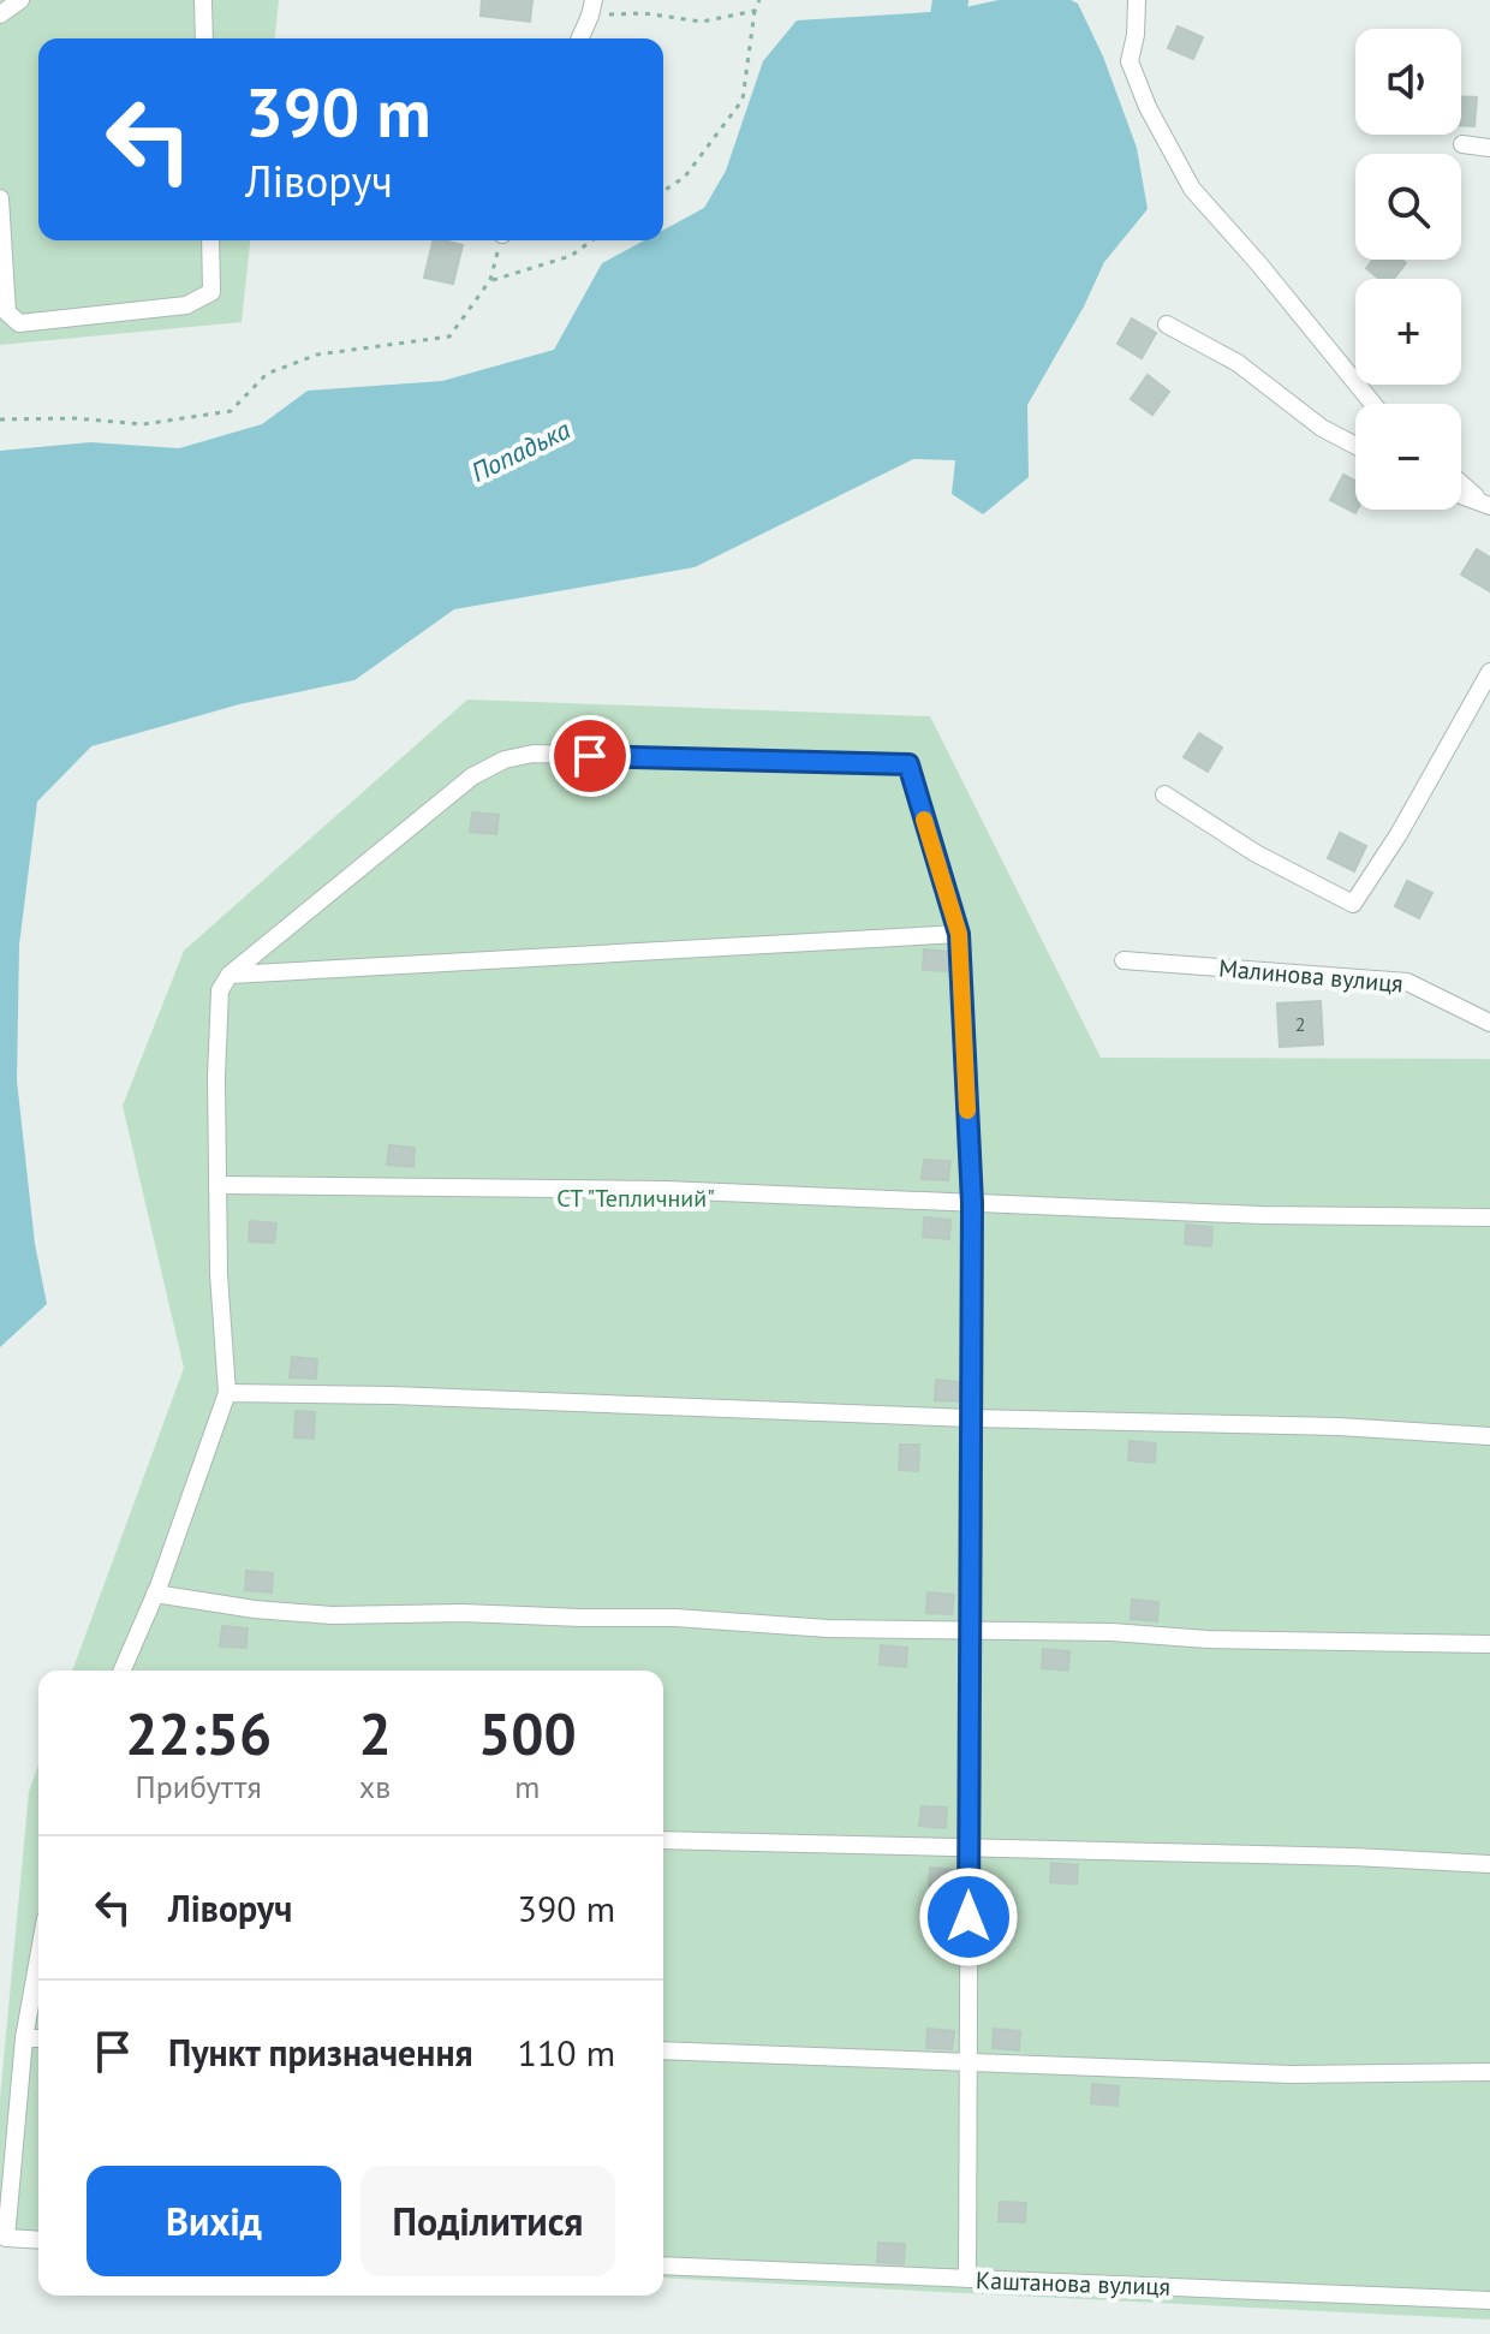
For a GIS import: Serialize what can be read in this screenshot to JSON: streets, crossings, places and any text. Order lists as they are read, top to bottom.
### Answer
{
  "streets": {
    "street": ["Малинова вулиця", "Каштанова вулиця"]
  },
  "water": ["Попадька"],
  "parks": ["СТ \"Тепличний\""],
  "house_numbers": ["2"],
  "page": {
    "map_buttons": ["+", "−"],
    "turn": ["390 m", "Ліворуч"],
    "eta": [
      "22:56",
      "Прибуття",
      "2",
      "хв",
      "500",
      "m"
    ],
    "list": [
      {
        "name": "Ліворуч",
        "value": "390 m"
      },
      {
        "name": "Пункт призначення",
        "value": "110 m"
      }
    ],
    "buttons": ["Вихід", "Поділитися"]
  }
}
